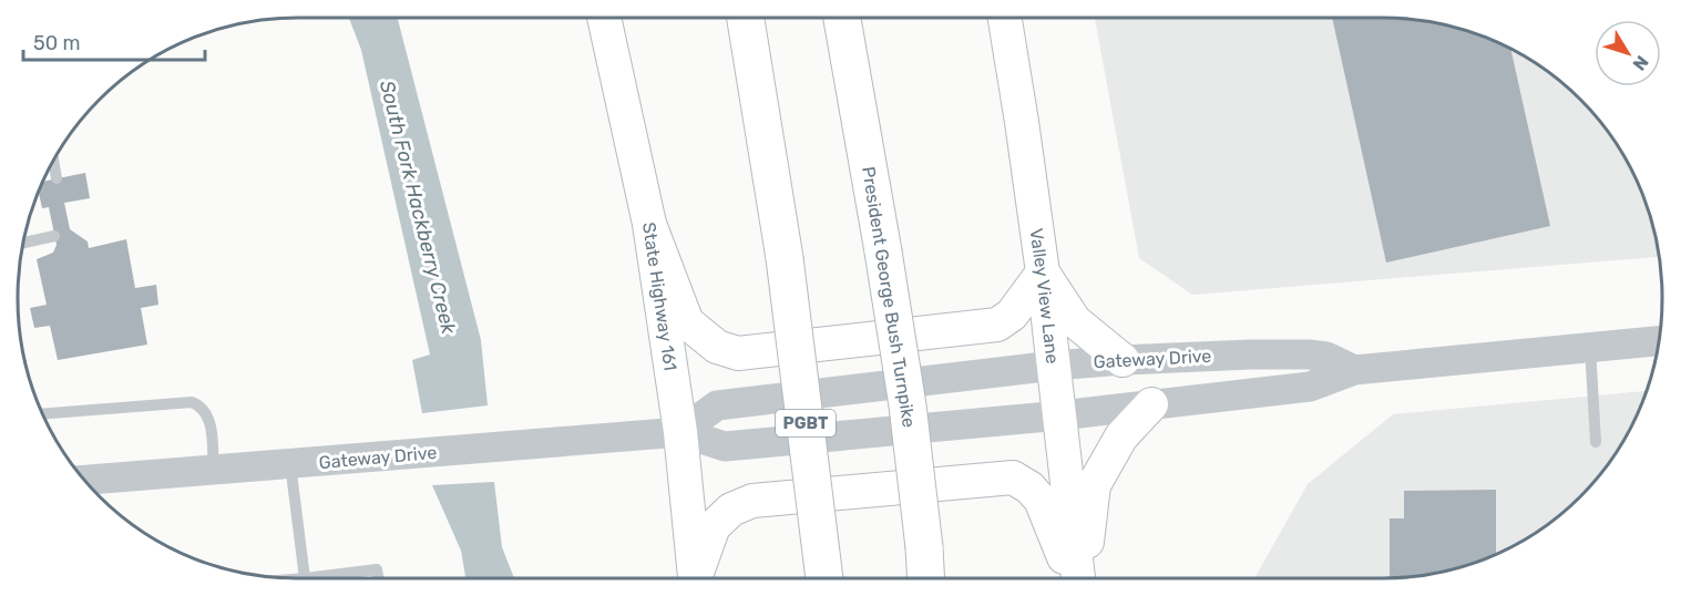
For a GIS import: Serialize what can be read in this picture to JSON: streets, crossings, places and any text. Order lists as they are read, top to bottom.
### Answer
{
  "streets": {
    "highway": ["President George Bush Turnpike", "PGBT"],
    "main road": ["State Highway 161", "Valley View Lane"],
    "street": ["Gateway Drive"]
  },
  "crossings": [
    ["State Highway 161", "Gateway Drive"],
    ["Valley View Lane", "Gateway Drive"]
  ],
  "water": ["South Fork Hackberry Creek"],
  "scale_bar": "50 m",
  "north": "bottom right"
}
